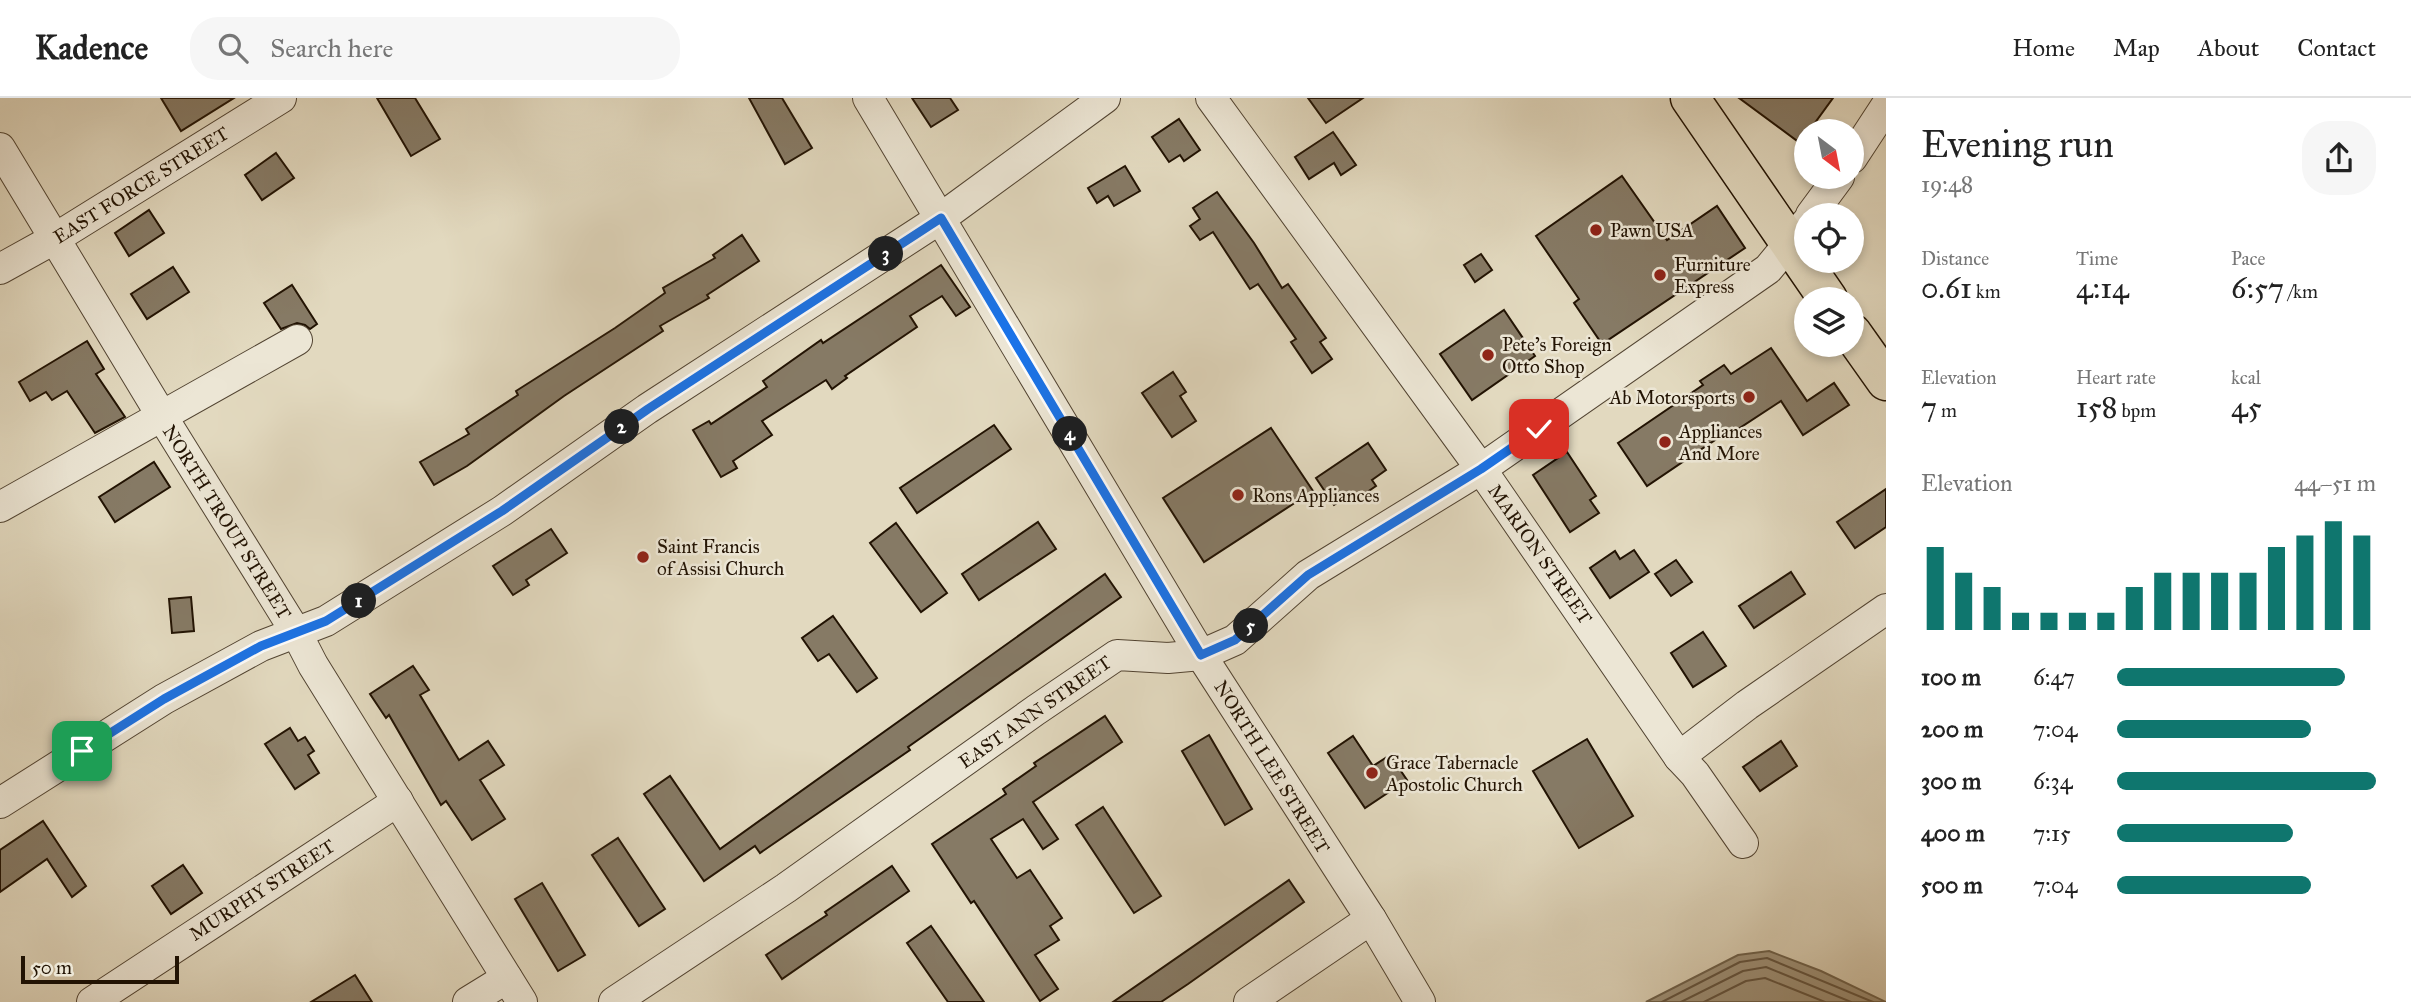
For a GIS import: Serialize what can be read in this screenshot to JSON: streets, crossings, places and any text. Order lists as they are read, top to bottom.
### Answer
{
  "streets": {
    "street": [
      "EAST FORCE STREET",
      "NORTH TROUP STREET",
      "MARION STREET",
      "EAST ANN STREET",
      "NORTH LEE STREET",
      "MURPHY STREET"
    ]
  },
  "crossings": [
    ["EAST FORCE STREET", "NORTH TROUP STREET"],
    ["NORTH TROUP STREET", "MURPHY STREET"],
    ["MARION STREET", "EAST ANN STREET"],
    ["EAST ANN STREET", "NORTH LEE STREET"]
  ],
  "places": [
    "Pawn USA",
    "Furniture Express",
    "Pete's Foreign Otto Shop",
    "Ab Motorsports",
    "Appliances And More",
    "Rons Appliances",
    "Saint Francis of Assisi Church",
    "Grace Tabernacle Apostolic Church"
  ],
  "scale_bar": "50 m",
  "north": "bottom right",
  "page": {
    "header": "Kadence",
    "search": "Search here",
    "nav": [
      "Home",
      "Map",
      "About",
      "Contact"
    ],
    "heading": ["Evening run", "19:48"],
    "stats": [
      ["Distance", "0.61 km"],
      ["Time", "4:14"],
      ["Pace", "6:57 /km"],
      ["Elevation", "7 m"],
      ["Heart rate", "158 bpm"],
      ["kcal", "45"]
    ],
    "pins": [
      "3",
      "2",
      "4",
      "1",
      "5"
    ],
    "chart": ["Elevation", "44–51 m"],
    "list": [
      {
        "name": "100 m",
        "note": "6:47"
      },
      {
        "name": "200 m",
        "note": "7:04"
      },
      {
        "name": "300 m",
        "note": "6:34"
      },
      {
        "name": "400 m",
        "note": "7:15"
      },
      {
        "name": "500 m",
        "note": "7:04"
      }
    ],
    "scale": "50 m"
  }
}
